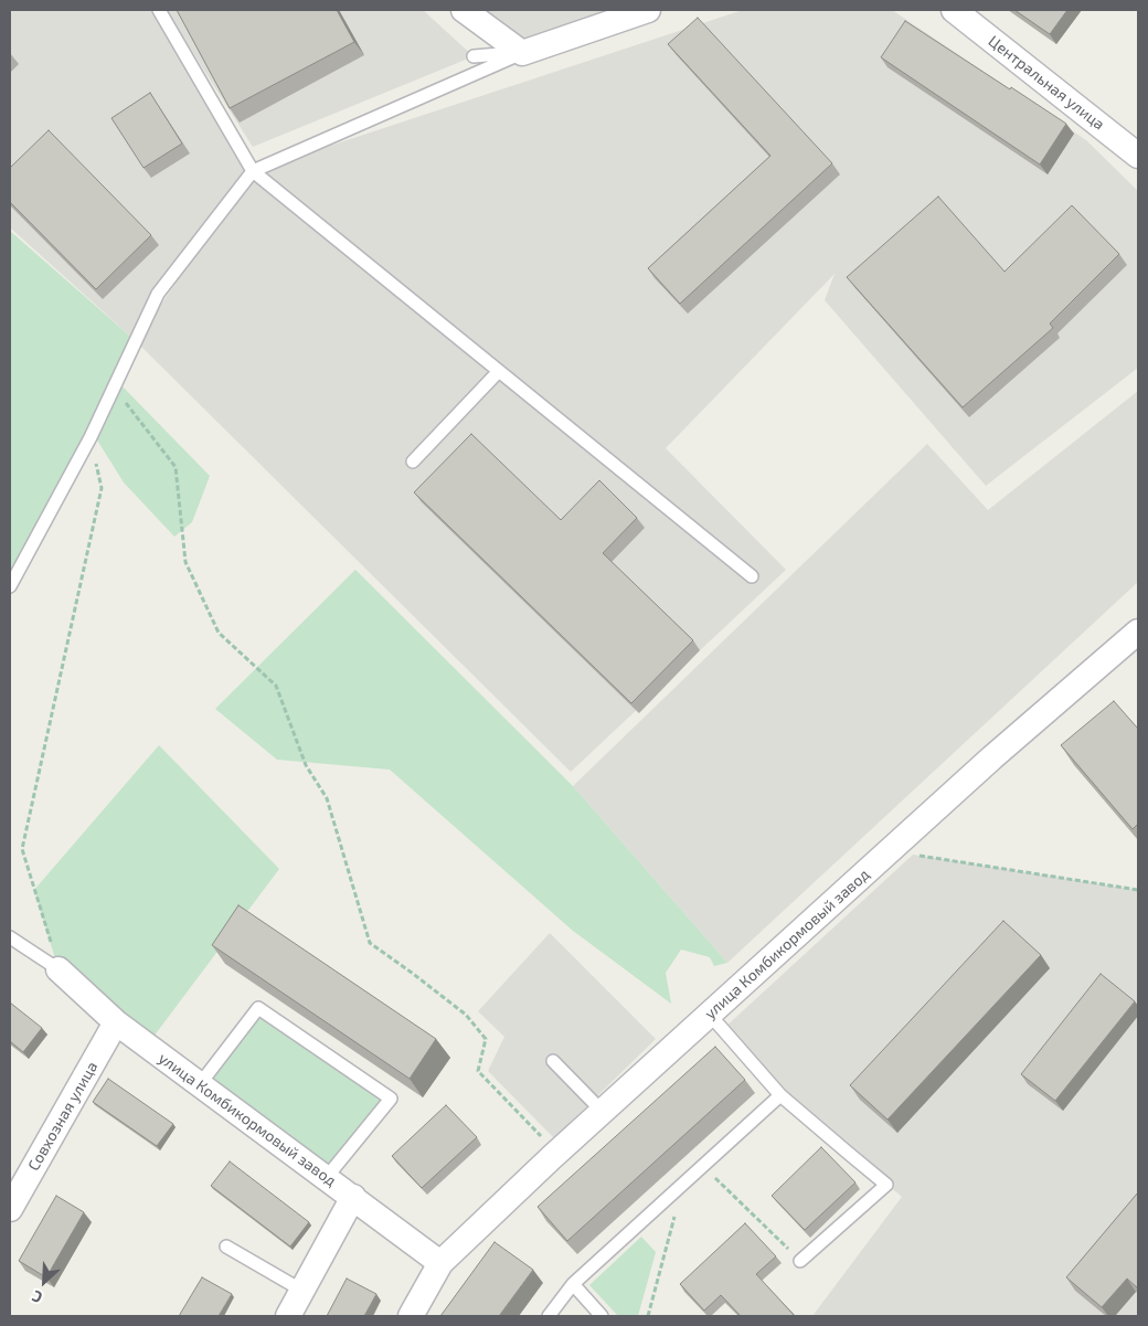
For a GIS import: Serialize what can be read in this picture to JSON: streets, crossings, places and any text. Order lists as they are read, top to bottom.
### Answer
{
  "streets": {
    "street": ["Центральная улица", "улица Комбикормовый завод", "Совхозная улица"]
  },
  "crossings": [
    ["улица Комбикормовый завод", "Совхозная улица"]
  ],
  "north": "bottom left"
}
